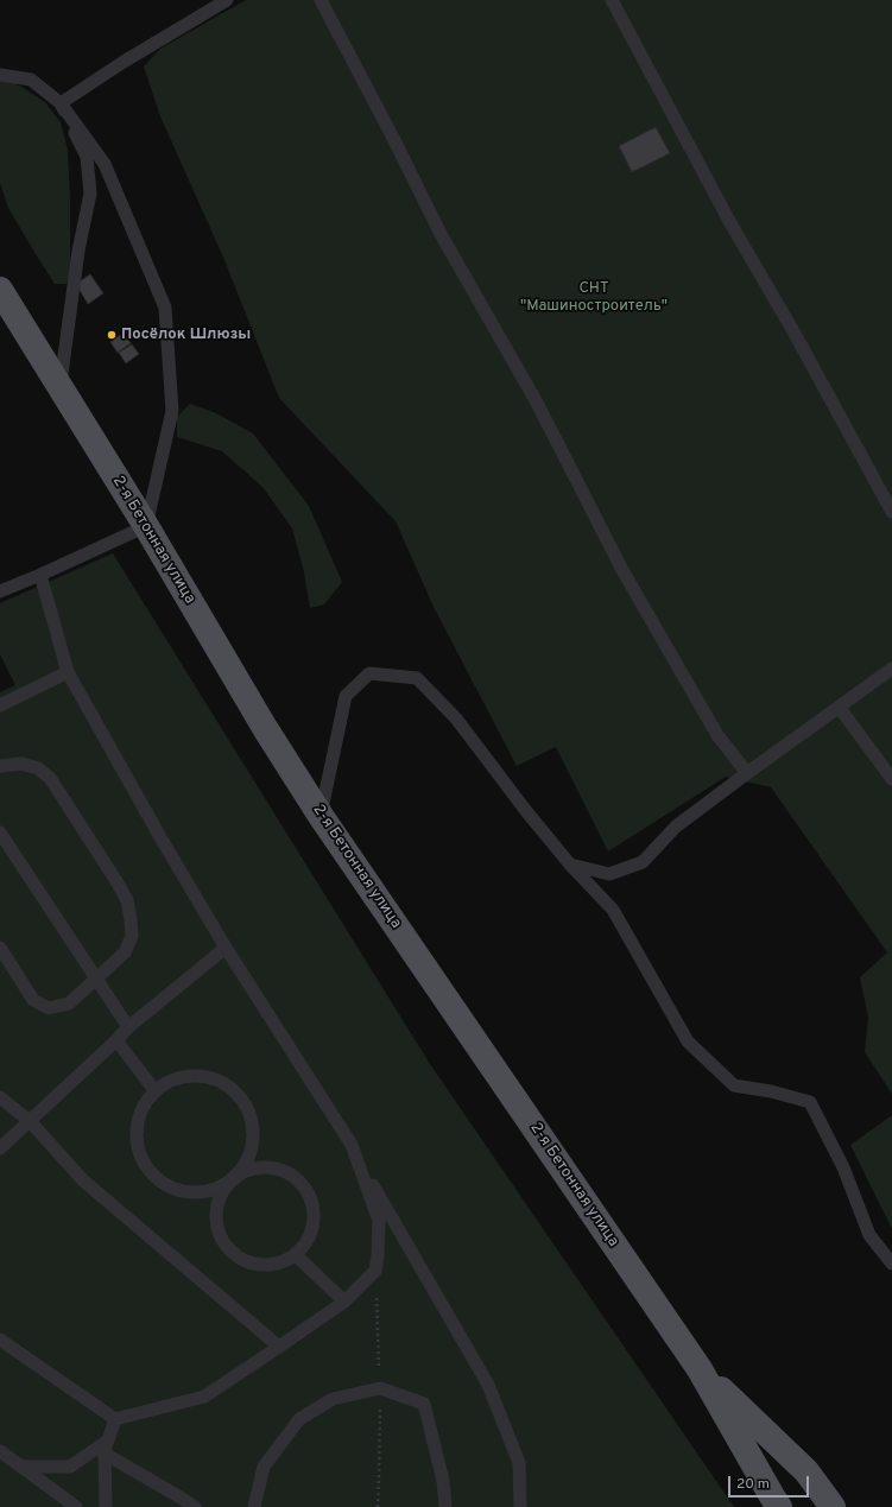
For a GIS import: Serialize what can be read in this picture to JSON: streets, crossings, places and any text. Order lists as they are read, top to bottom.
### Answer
{
  "streets": {
    "main road": ["2-я Бетонная улица"]
  },
  "parks": ["СНТ \"Машиностроитель\""],
  "places": ["Посёлок Шлюзы"],
  "scale_bar": "20 m"
}
